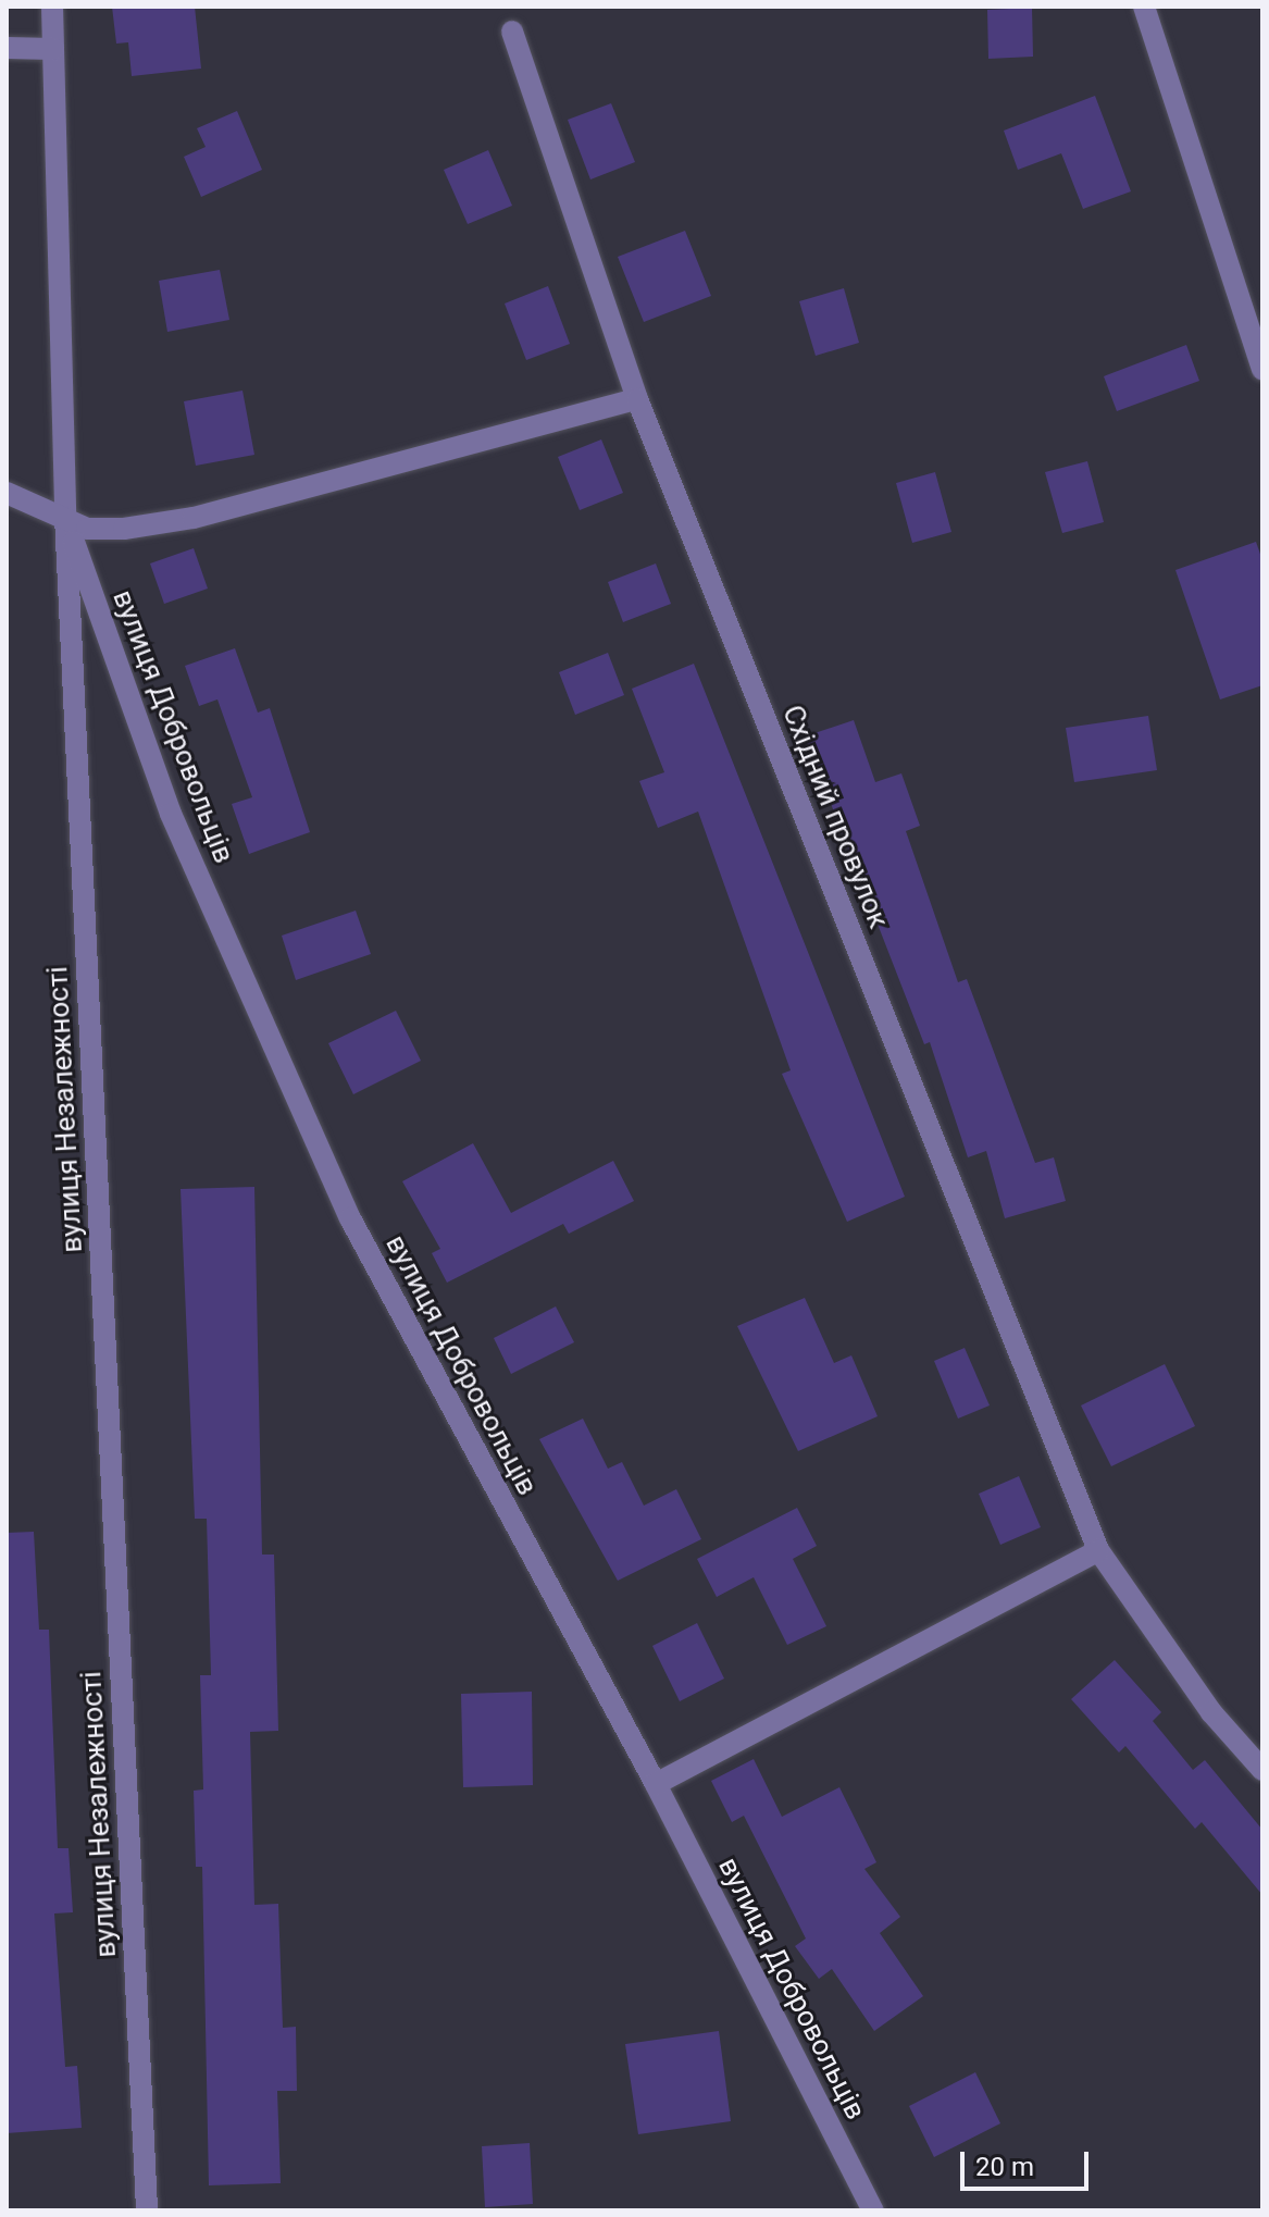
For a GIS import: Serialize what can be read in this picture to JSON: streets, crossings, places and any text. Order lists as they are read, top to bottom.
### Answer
{
  "streets": {
    "street": ["вулиця Добровольців", "Східний провулок", "вулиця Незалежності"]
  },
  "crossings": [
    ["вулиця Добровольців", "вулиця Незалежності"]
  ],
  "scale_bar": "20 m"
}
